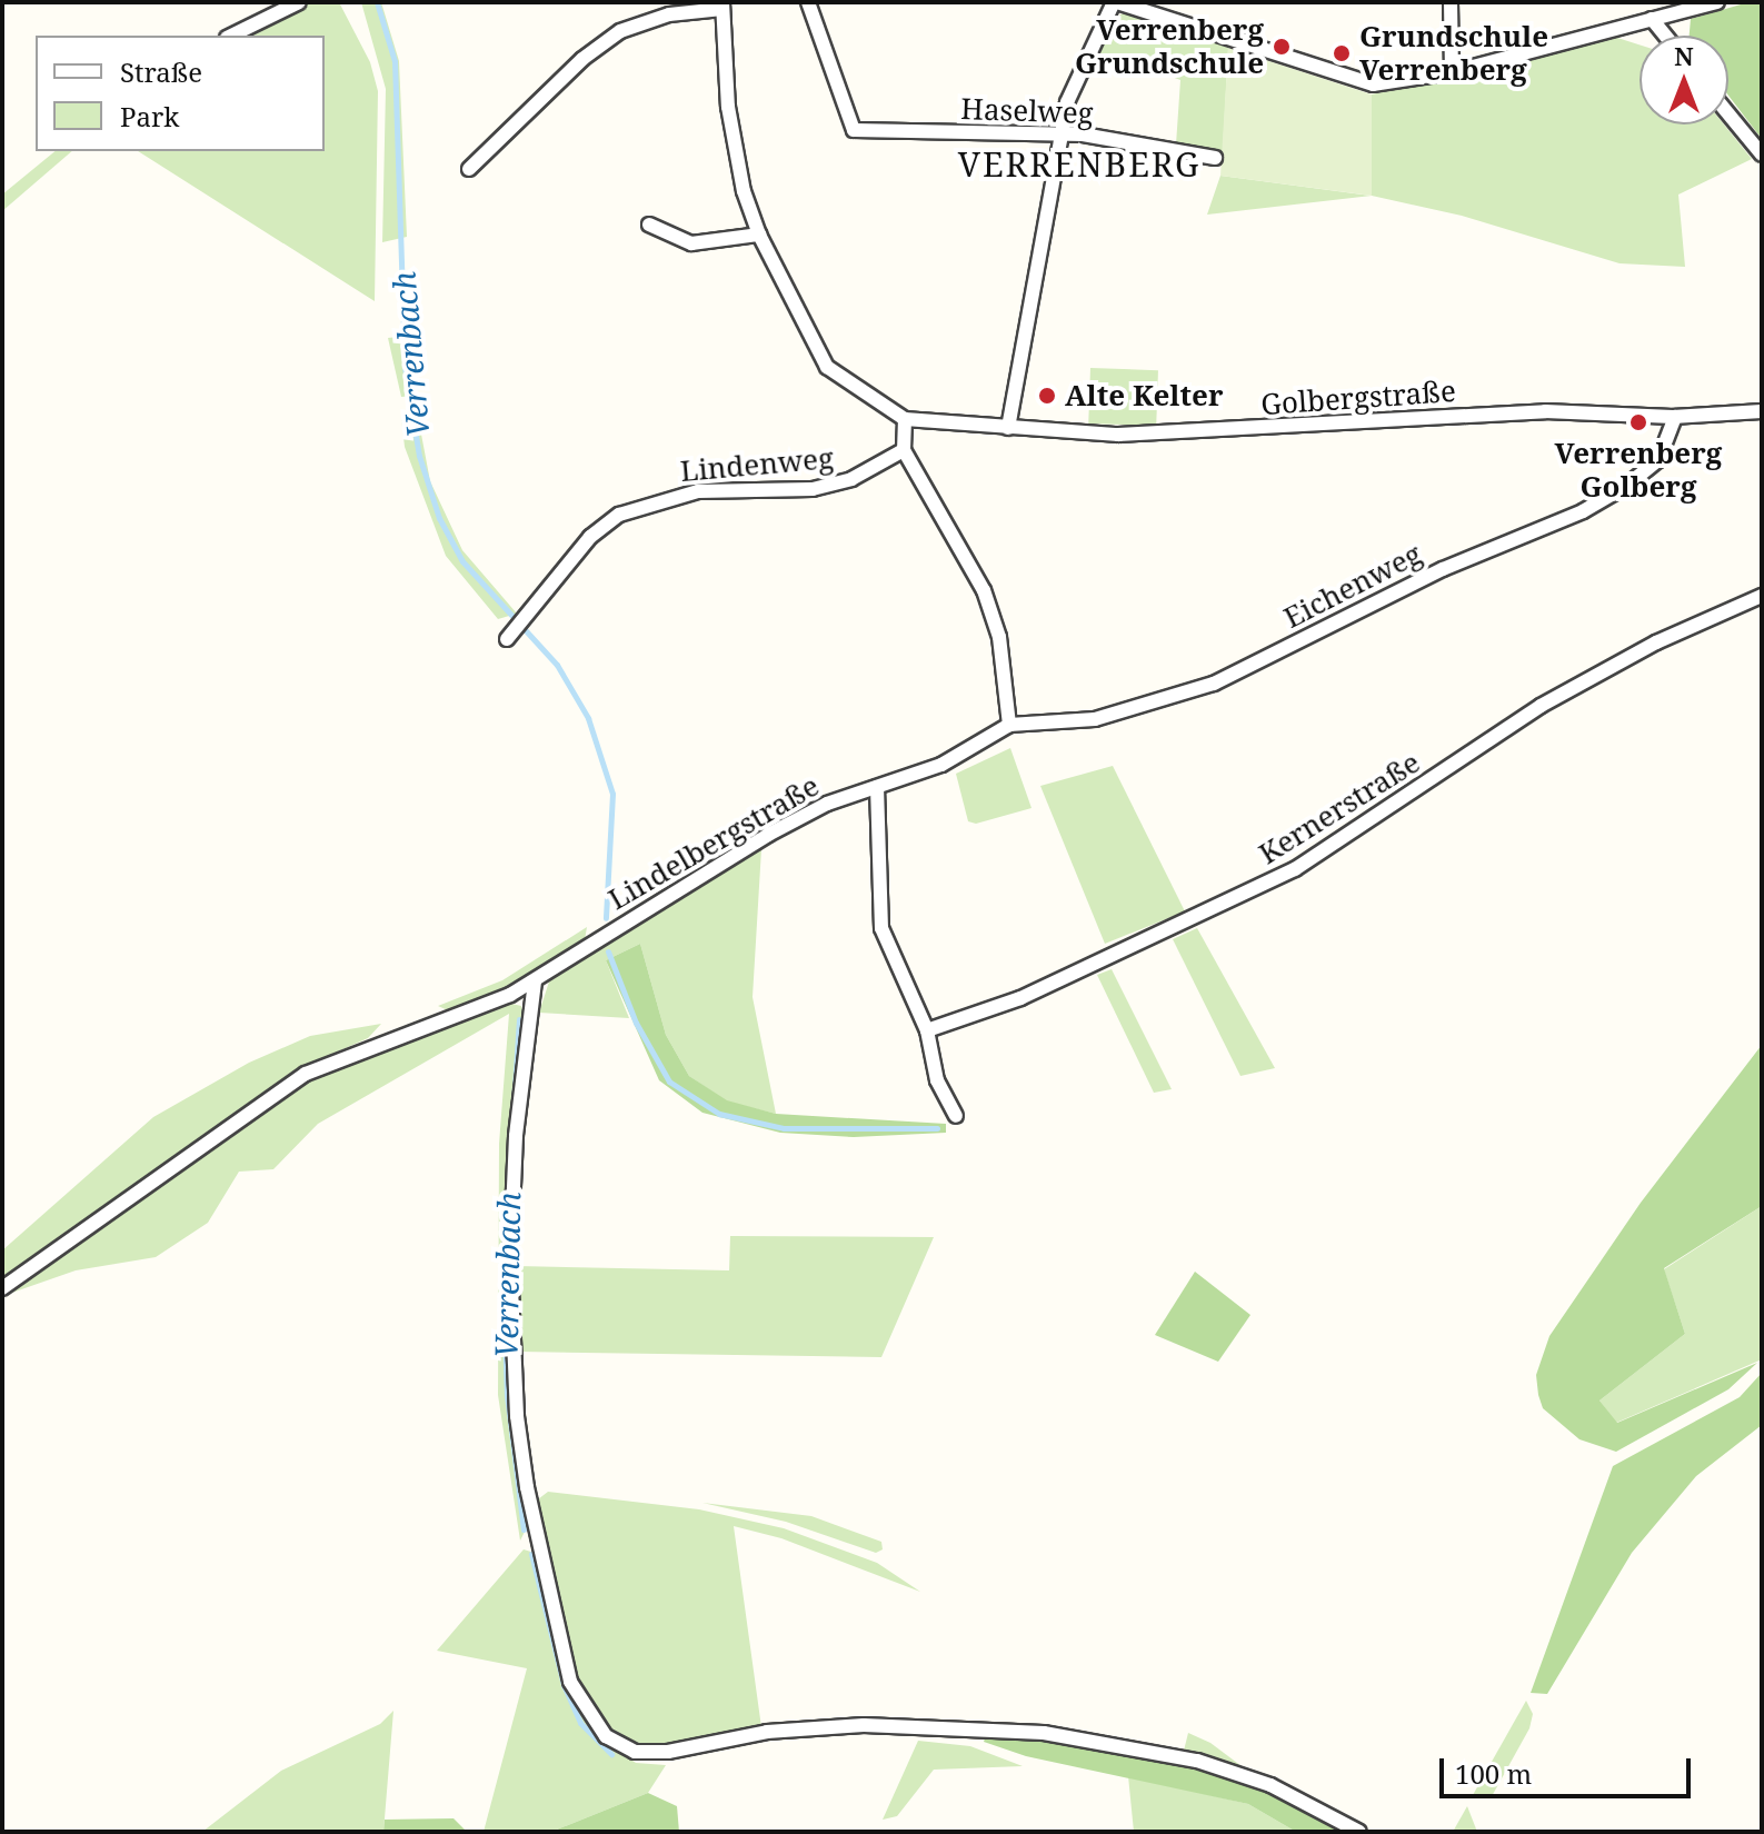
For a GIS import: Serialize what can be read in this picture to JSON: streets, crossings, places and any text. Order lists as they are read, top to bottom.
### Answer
{
  "streets": {
    "street": [
      "Haselweg",
      "Golbergstraße",
      "Lindenweg",
      "Eichenweg",
      "Kernerstraße",
      "Lindelbergstraße"
    ]
  },
  "crossings": [
    ["Golbergstraße", "Eichenweg"],
    ["Eichenweg", "Lindelbergstraße"]
  ],
  "districts": ["VERRENBERG"],
  "water": ["Verrenbach"],
  "places": [
    "Verrenberg Grundschule",
    "Grundschule Verrenberg",
    "Alte Kelter",
    "Verrenberg Golberg"
  ],
  "legend": ["Straße", "Park"],
  "scale_bar": "100 m",
  "north": "top"
}
